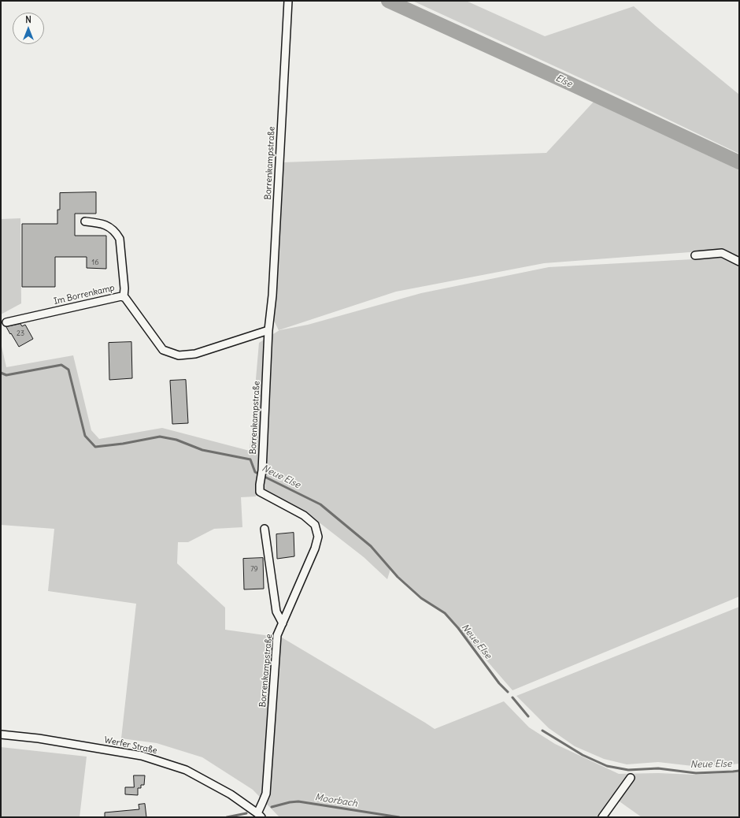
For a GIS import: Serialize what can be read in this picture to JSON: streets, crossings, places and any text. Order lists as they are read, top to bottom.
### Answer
{
  "streets": {
    "street": ["Borrenkampstraße", "Im Borrenkamp", "Werfer Straße"]
  },
  "crossings": [
    ["Borrenkampstraße", "Im Borrenkamp"],
    ["Borrenkampstraße", "Werfer Straße"]
  ],
  "water": ["Else", "Neue Else", "Moorbach"],
  "house_numbers": ["16", "23", "79"],
  "north": "top"
}
